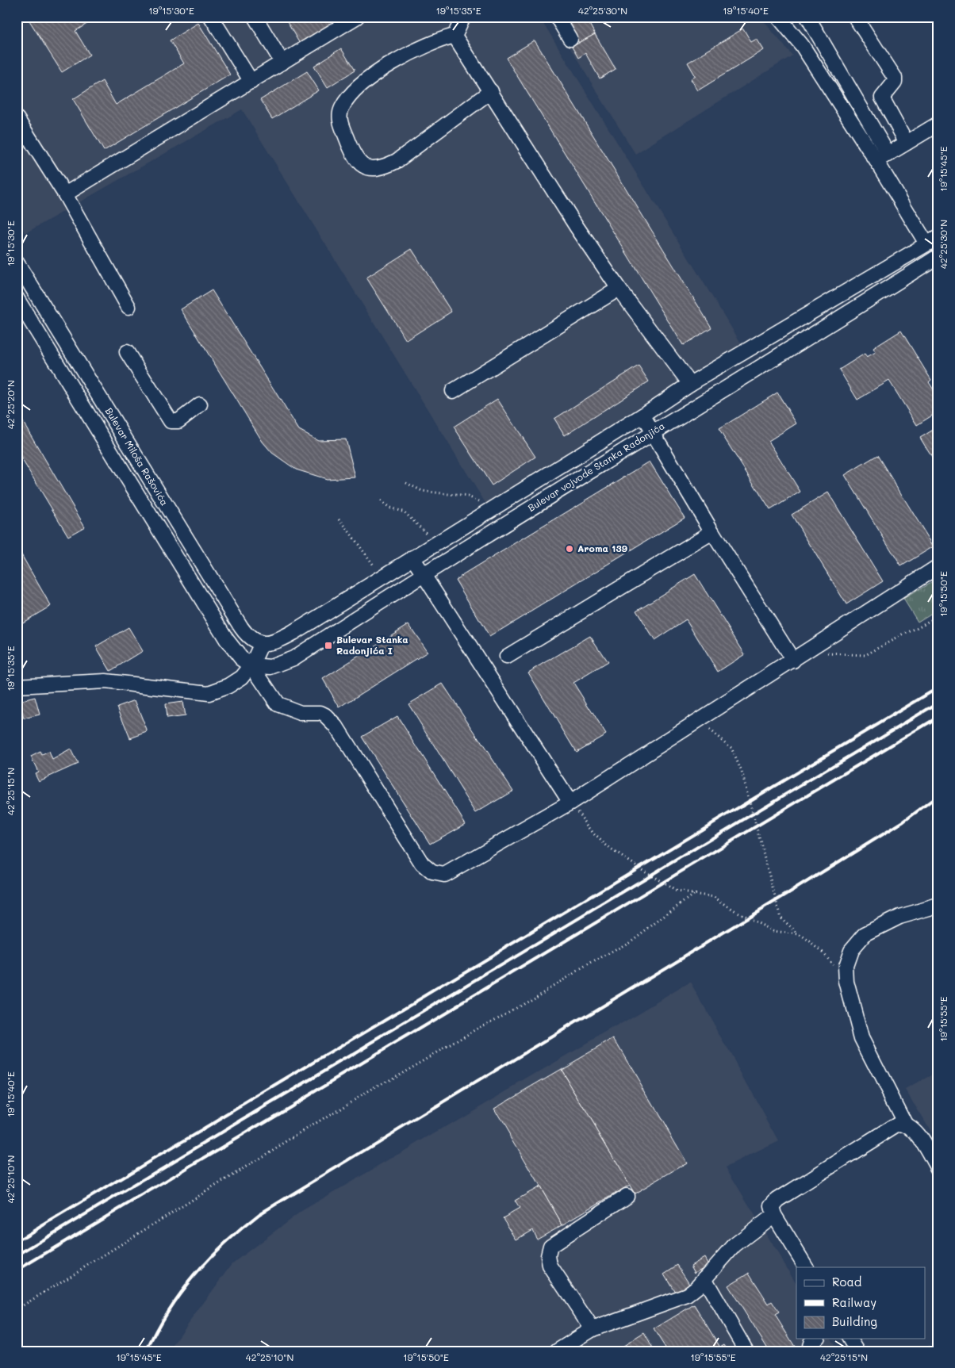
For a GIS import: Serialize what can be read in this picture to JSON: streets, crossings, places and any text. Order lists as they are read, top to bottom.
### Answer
{
  "streets": {
    "street": ["Bulevar Miloša Rašovića", "Bulevar vojvode Stanka Radonjića"]
  },
  "crossings": [
    ["Bulevar Miloša Rašovića", "Bulevar vojvode Stanka Radonjića"]
  ],
  "places": {
    "other": ["Aroma 139"],
    "transit": ["Bulevar Stanka Radonjića I"]
  },
  "legend": ["Road", "Railway", "Building"],
  "coordinates": [
    "19°15'30\"E",
    "19°15'35\"E",
    "42°25'30\"N",
    "19°15'40\"E",
    "19°15'45\"E",
    "42°25'20\"N",
    "19°15'50\"E",
    "42°25'15\"N",
    "19°15'55\"E",
    "42°25'10\"N"
  ]
}
